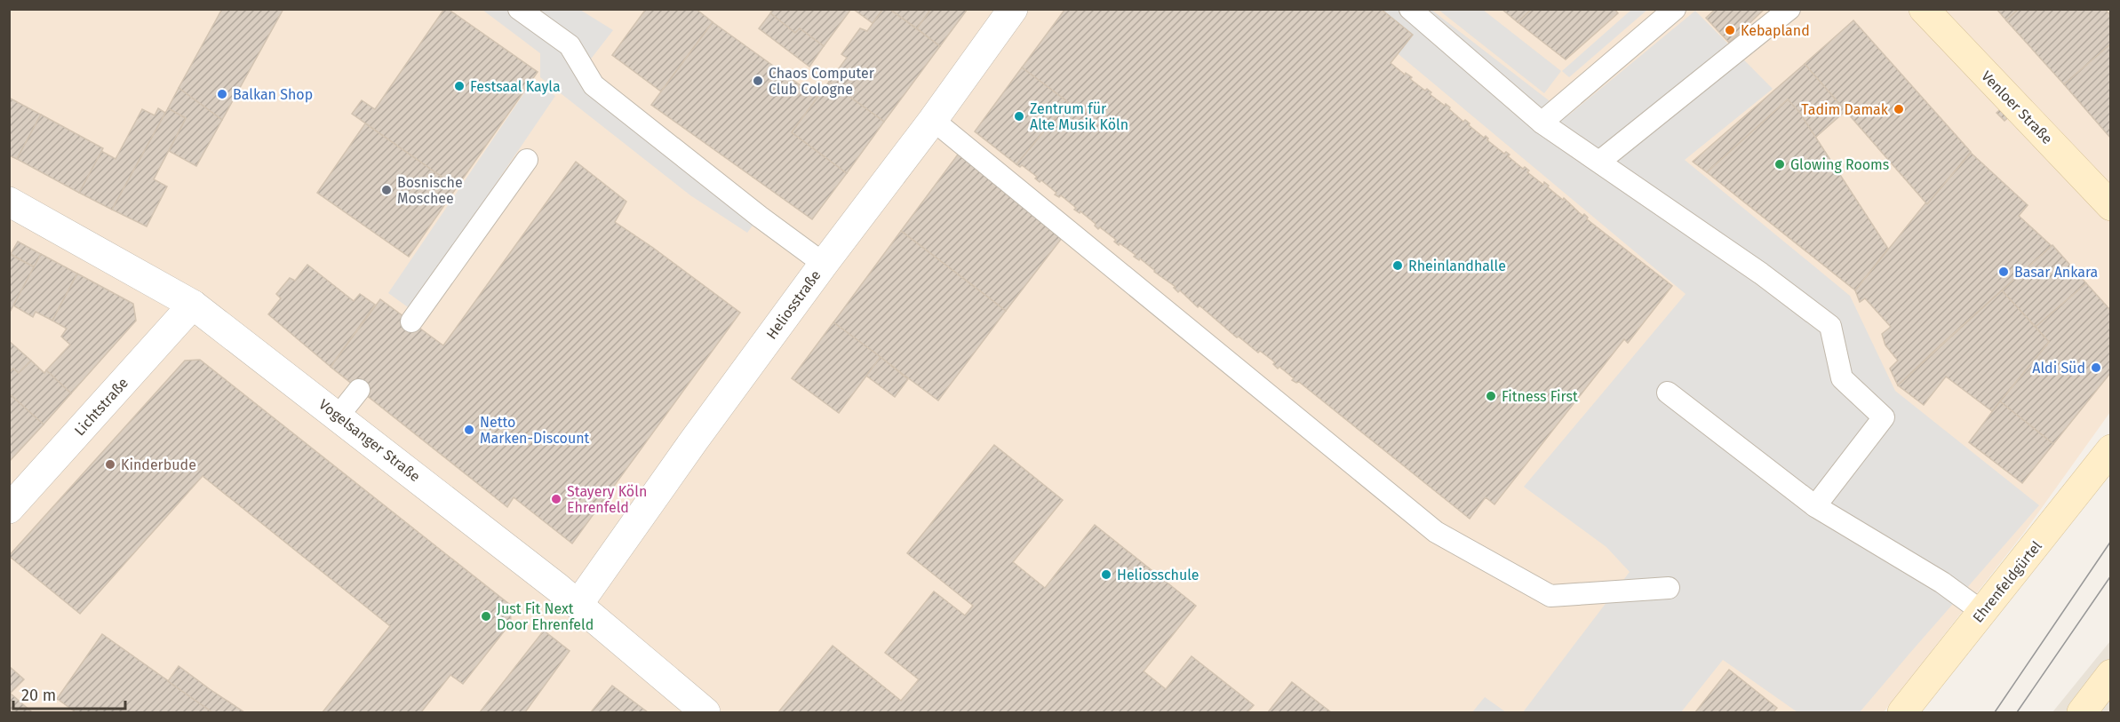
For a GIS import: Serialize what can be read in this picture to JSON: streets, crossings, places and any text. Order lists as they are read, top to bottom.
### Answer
{
  "streets": {
    "main road": ["Venloer Straße", "Ehrenfeldgürtel"],
    "street": ["Heliosstraße", "Lichtstraße", "Vogelsanger Straße"]
  },
  "crossings": [
    ["Heliosstraße", "Vogelsanger Straße"],
    ["Lichtstraße", "Vogelsanger Straße"]
  ],
  "places": [
    "Kebapland",
    "Chaos Computer Club Cologne",
    "Festsaal Kayla",
    "Balkan Shop",
    "Tadim Damak",
    "Zentrum für Alte Musik Köln",
    "Glowing Rooms",
    "Bosnische Moschee",
    "Rheinlandhalle",
    "Basar Ankara",
    "Aldi Süd",
    "Fitness First",
    "Netto Marken-Discount",
    "Kinderbude",
    "Stayery Köln Ehrenfeld",
    "Heliosschule",
    "Just Fit Next Door Ehrenfeld"
  ],
  "scale_bar": "20 m"
}
